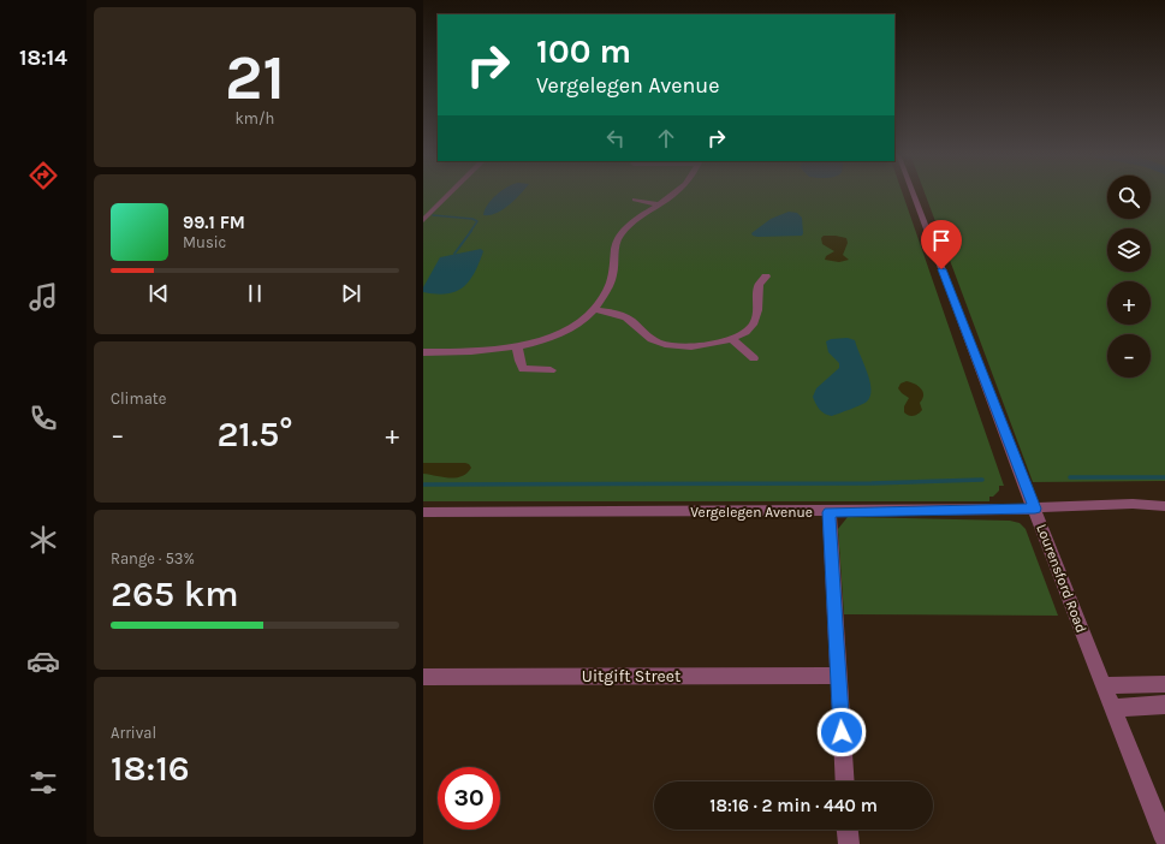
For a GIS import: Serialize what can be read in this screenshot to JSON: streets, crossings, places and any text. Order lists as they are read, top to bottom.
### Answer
{
  "streets": {
    "street": ["Vergelegen Avenue", "Lourensford Road", "Uitgift Street"]
  },
  "crossings": [
    ["Vergelegen Avenue", "Lourensford Road"]
  ],
  "page": {
    "tabs": "18:14",
    "tile": [
      ["21", "km/h"],
      "Climate",
      ["Range · 53%", "265 km"],
      ["Arrival", "18:16"]
    ],
    "turn": ["100 m", "Vergelegen Avenue"],
    "map_buttons": ["+", "−"],
    "song": ["99.1 FM", "Music"],
    "heat": ["−", "21.5°", "+"],
    "limit": "30",
    "trip": "18:16 · 2 min · 440 m"
  }
}
